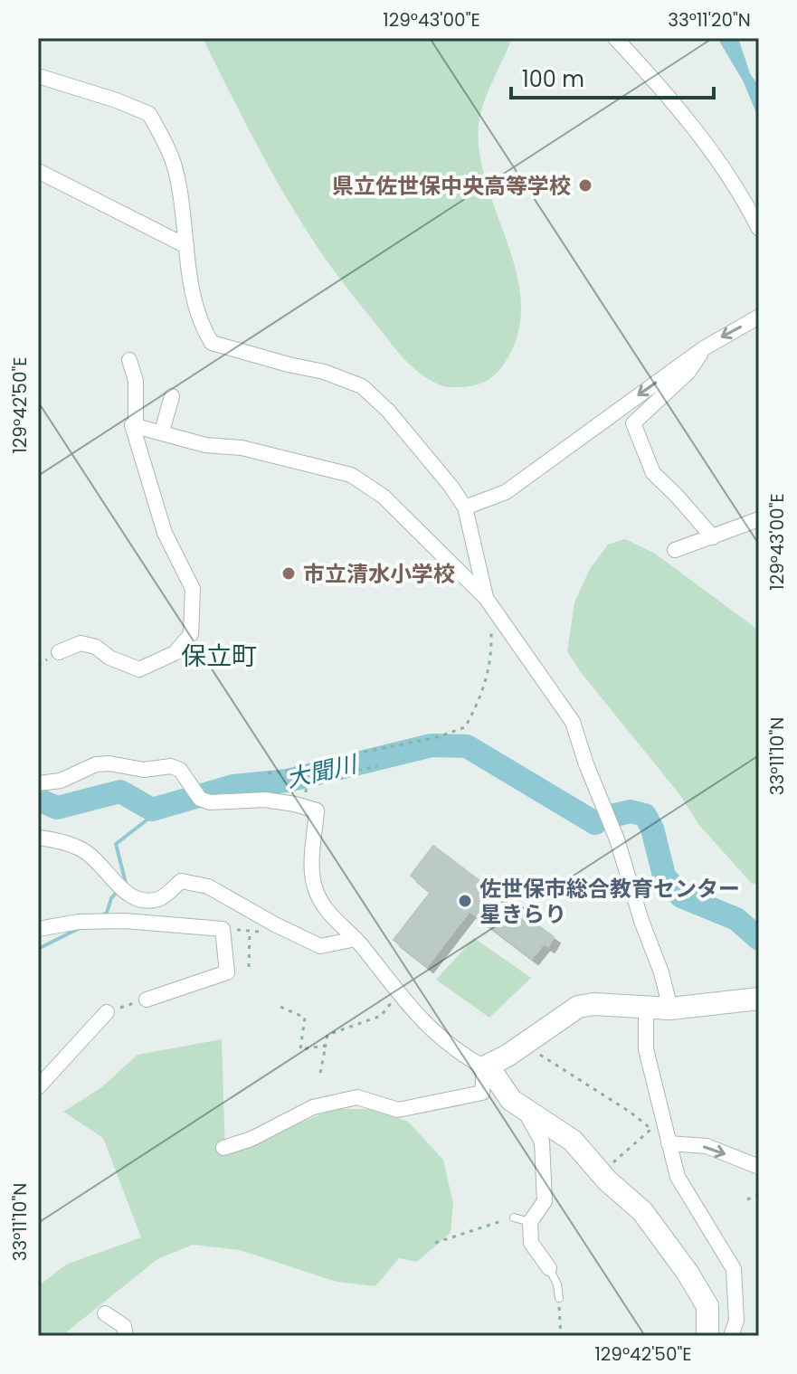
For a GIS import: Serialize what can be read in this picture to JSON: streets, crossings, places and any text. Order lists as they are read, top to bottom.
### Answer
{
  "districts": ["保立町"],
  "water": ["大聞川"],
  "places": ["県立佐世保中央高等学校", "市立清水小学校", "佐世保市総合教育センター 星きらり"],
  "scale_bar": "100 m",
  "coordinates": [
    "129°43'00\"E",
    "33°11'20\"N",
    "129°42'50\"E",
    "33°11'10\"N"
  ]
}
